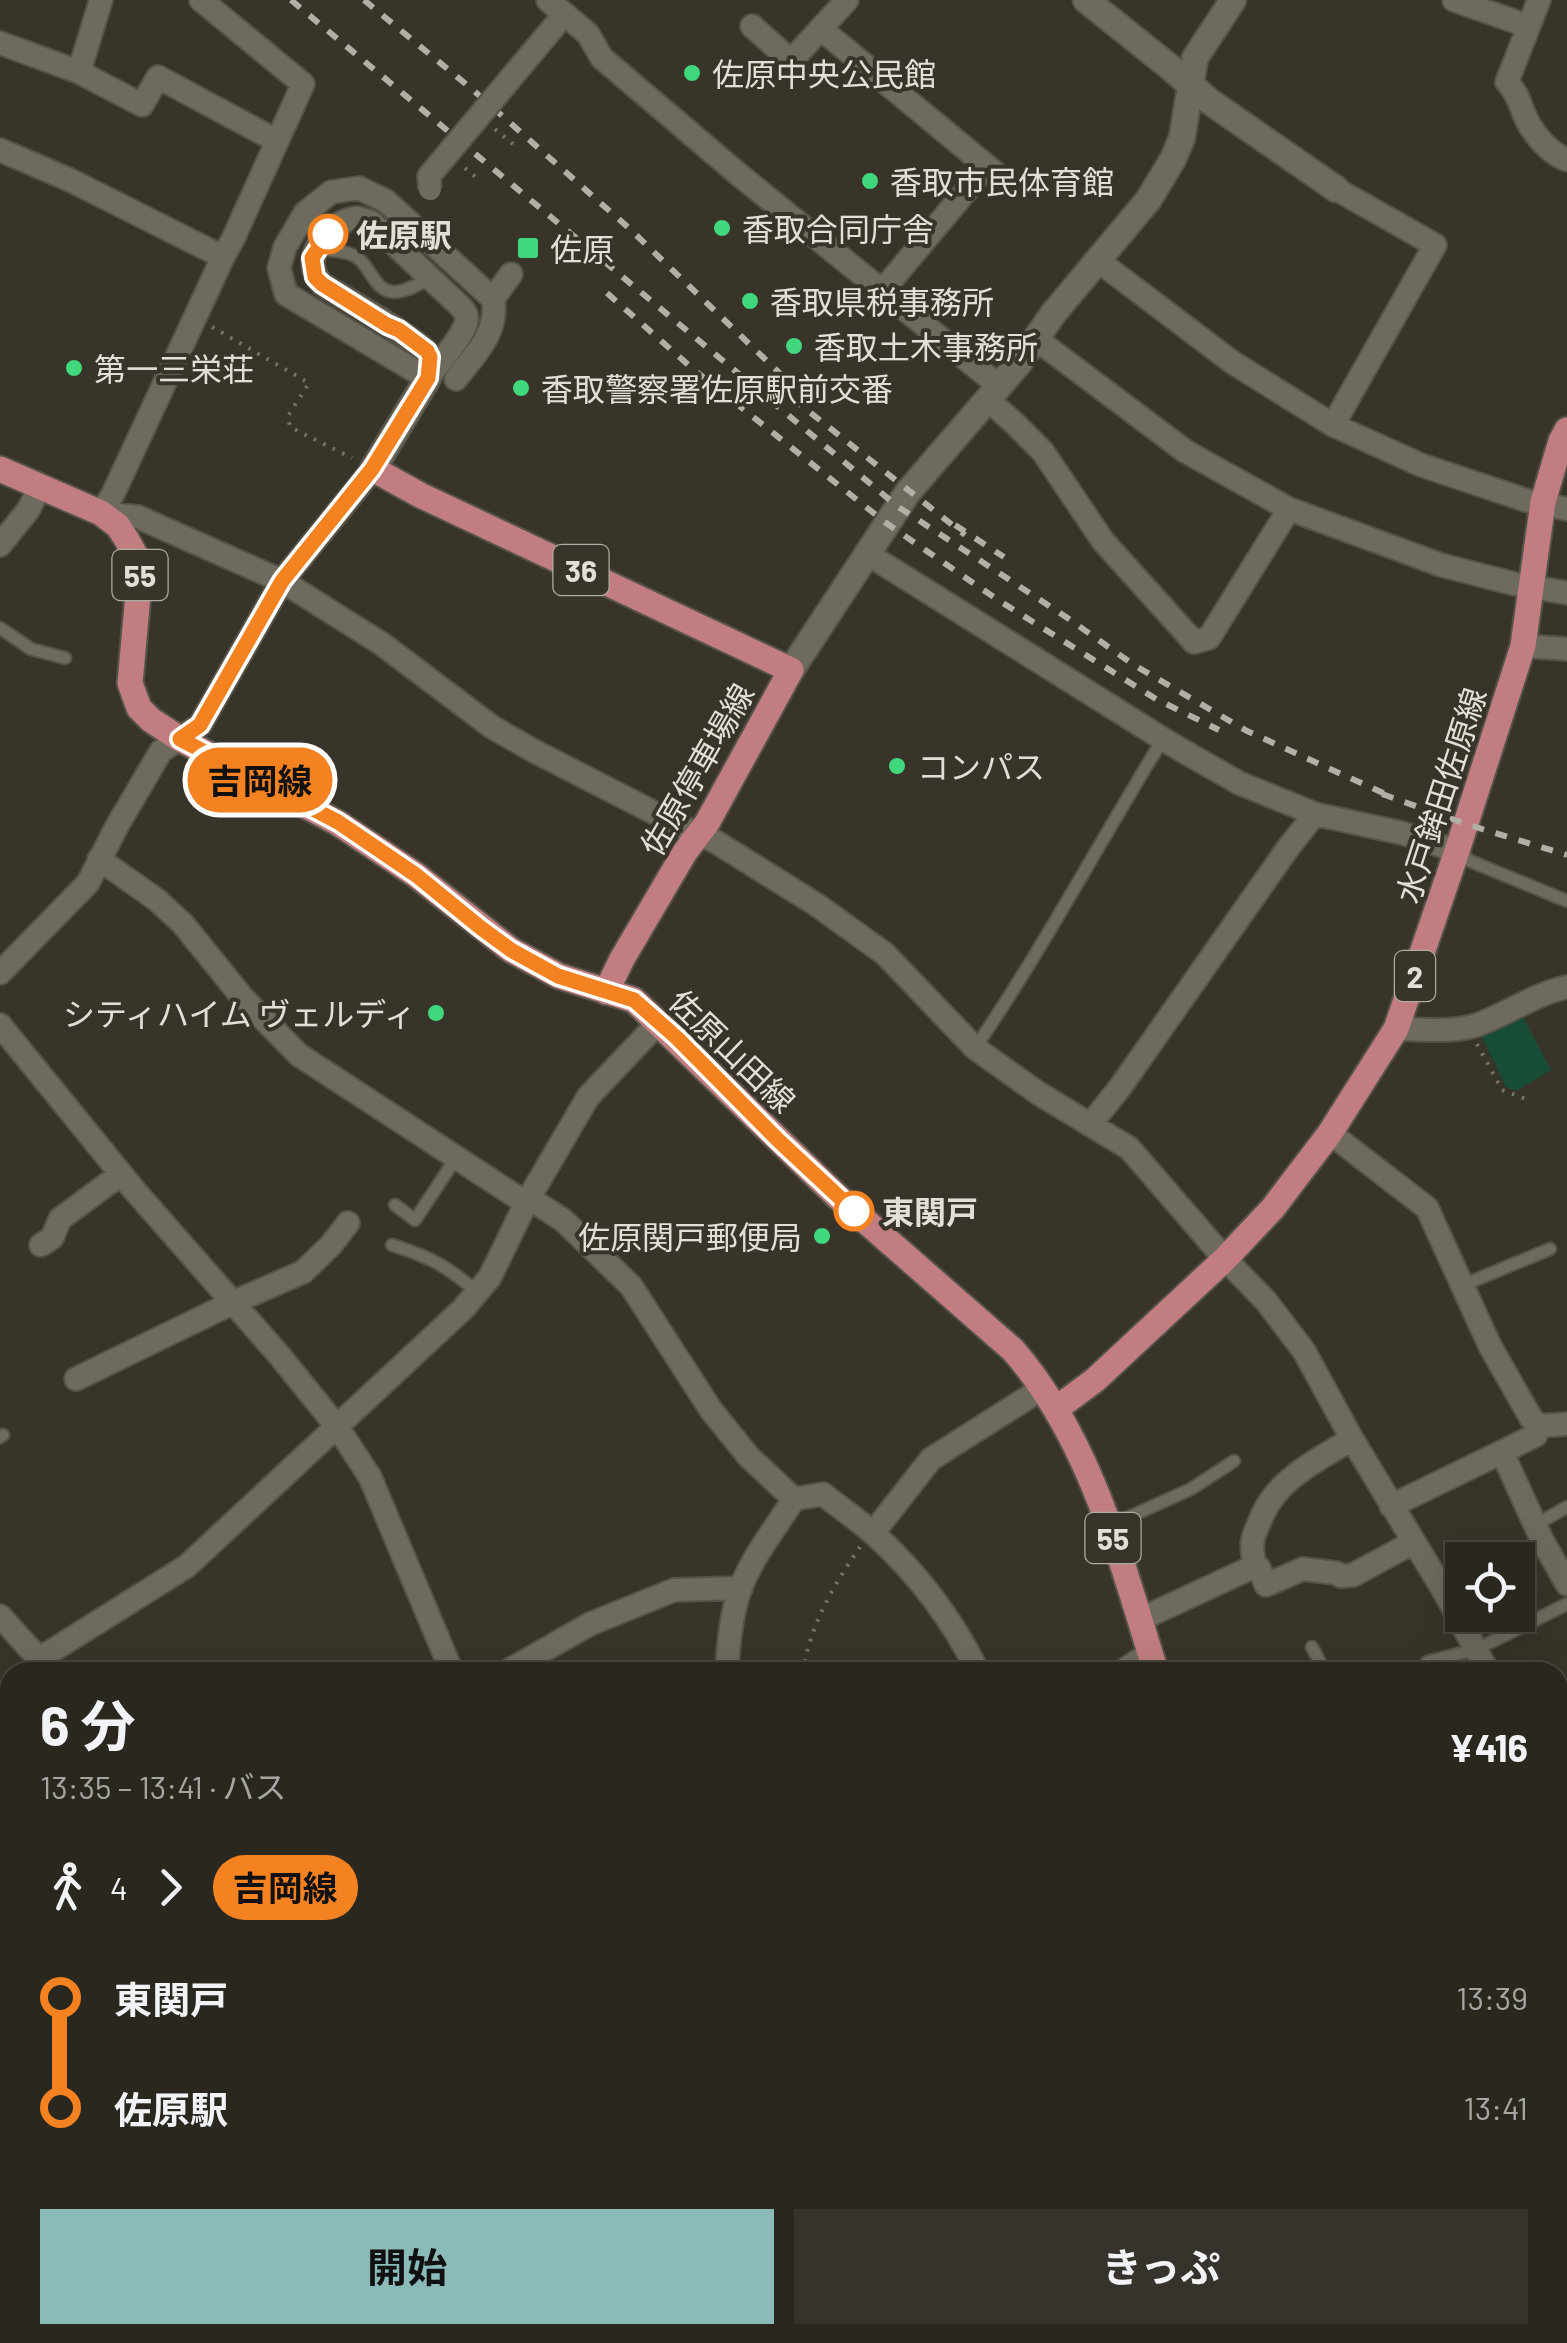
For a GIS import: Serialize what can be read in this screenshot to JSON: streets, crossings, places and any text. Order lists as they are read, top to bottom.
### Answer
{
  "streets": {
    "main road": [
      "36",
      "55",
      "佐原停車場線",
      "水戸鉾田佐原線",
      "2",
      "佐原山田線"
    ]
  },
  "crossings": [
    ["佐原停車場線", "佐原山田線"],
    ["水戸鉾田佐原線", "佐原山田線"]
  ],
  "places": {
    "other": [
      "佐原中央公民館",
      "香取市民体育館",
      "香取合同庁舎",
      "佐原駅",
      "香取県税事務所",
      "香取土木事務所",
      "第一三栄荘",
      "香取警察署佐原駅前交番",
      "コンパス",
      "シティハイム ヴェルディ",
      "東関戸",
      "佐原関戸郵便局"
    ],
    "transit": ["佐原"]
  },
  "lines": ["bus line 吉岡線"],
  "page": {
    "on_map": "吉岡線",
    "heading": ["6 分", "13:35 – 13:41 · バス", "¥416"],
    "legs": ["4", "吉岡線"],
    "list": [
      {
        "name": "東関戸",
        "value": "13:39"
      },
      {
        "name": "佐原駅",
        "value": "13:41"
      }
    ],
    "buttons": ["開始", "きっぷ"]
  }
}
